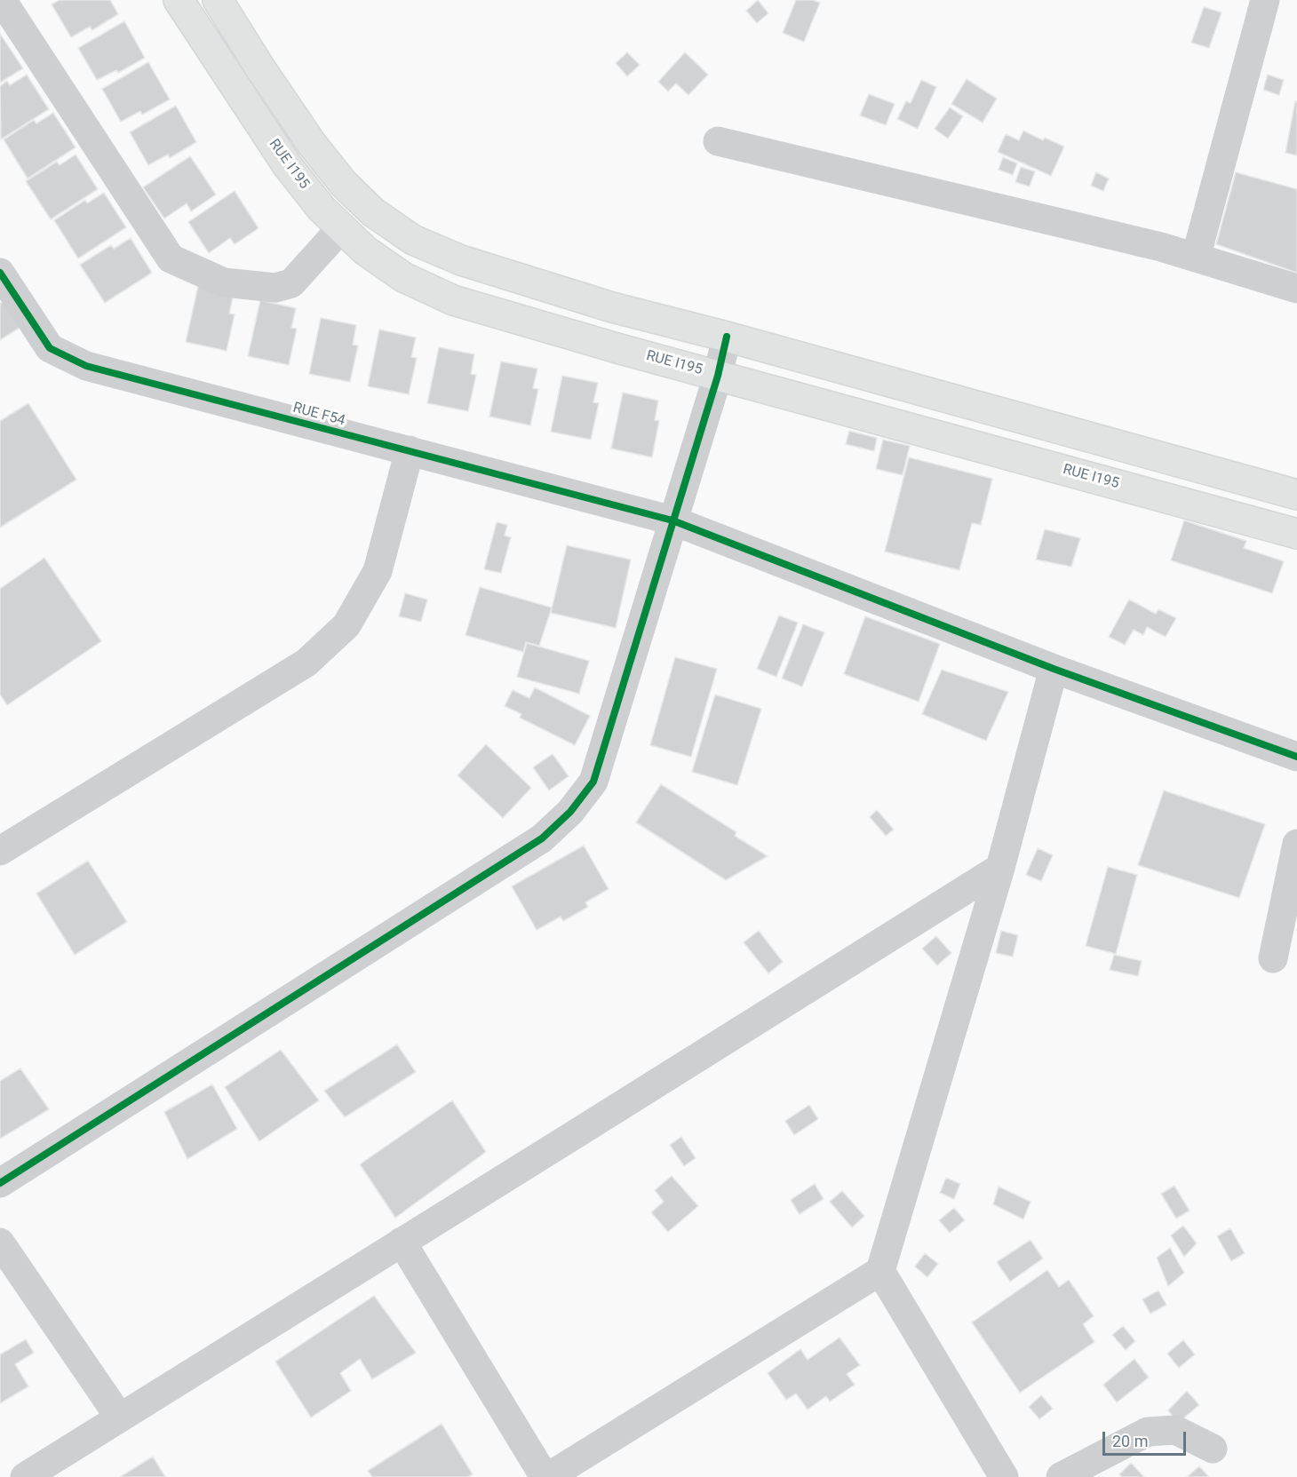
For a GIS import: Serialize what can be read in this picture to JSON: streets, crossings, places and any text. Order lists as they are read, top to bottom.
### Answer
{
  "streets": {
    "main road": ["RUE I195"],
    "street": ["RUE F54"]
  },
  "scale_bar": "20 m"
}
